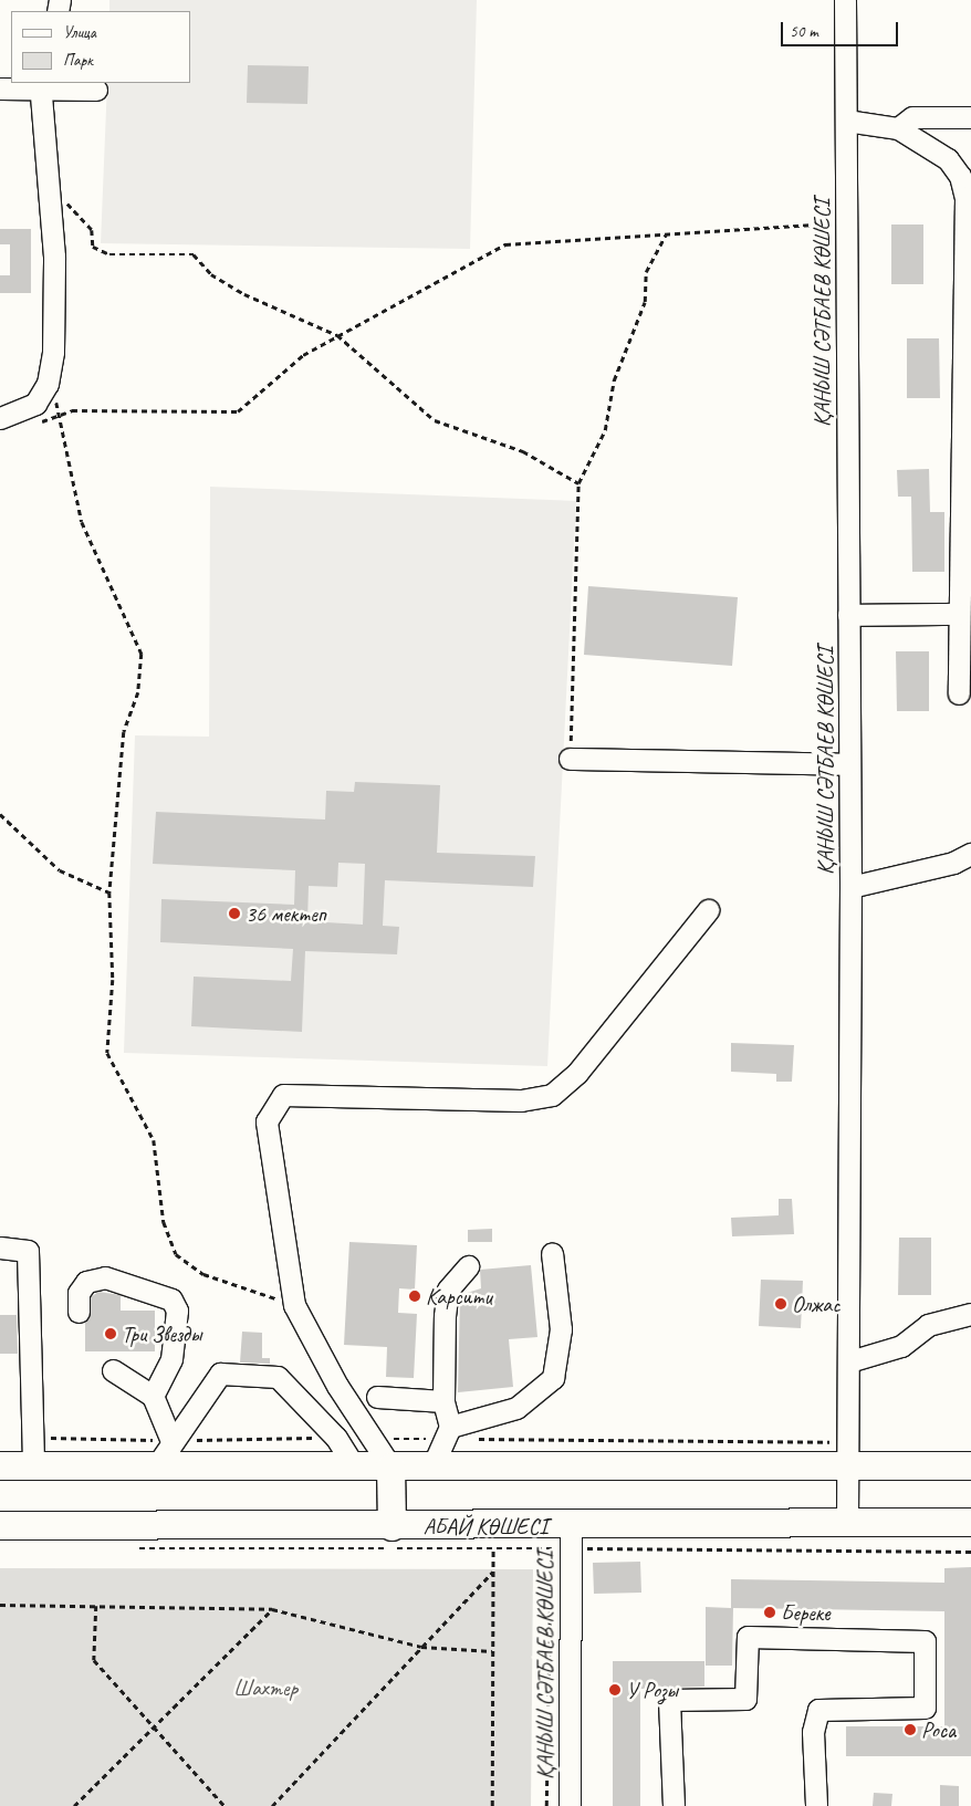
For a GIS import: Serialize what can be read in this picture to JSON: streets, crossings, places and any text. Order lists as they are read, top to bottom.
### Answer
{
  "streets": {
    "main road": ["АБАЙ КӨШЕСІ"],
    "street": ["ҚАНЫШ СӘТБАЕВ КӨШЕСІ"]
  },
  "crossings": [
    ["ҚАНЫШ СӘТБАЕВ КӨШЕСІ", "АБАЙ КӨШЕСІ"]
  ],
  "parks": ["Шахтер"],
  "places": [
    "36 мектеп",
    "Карсити",
    "Олжас",
    "Три Звезды",
    "Береке",
    "У Розы",
    "Роса"
  ],
  "legend": ["Улица", "Парк"],
  "scale_bar": "50 m"
}
